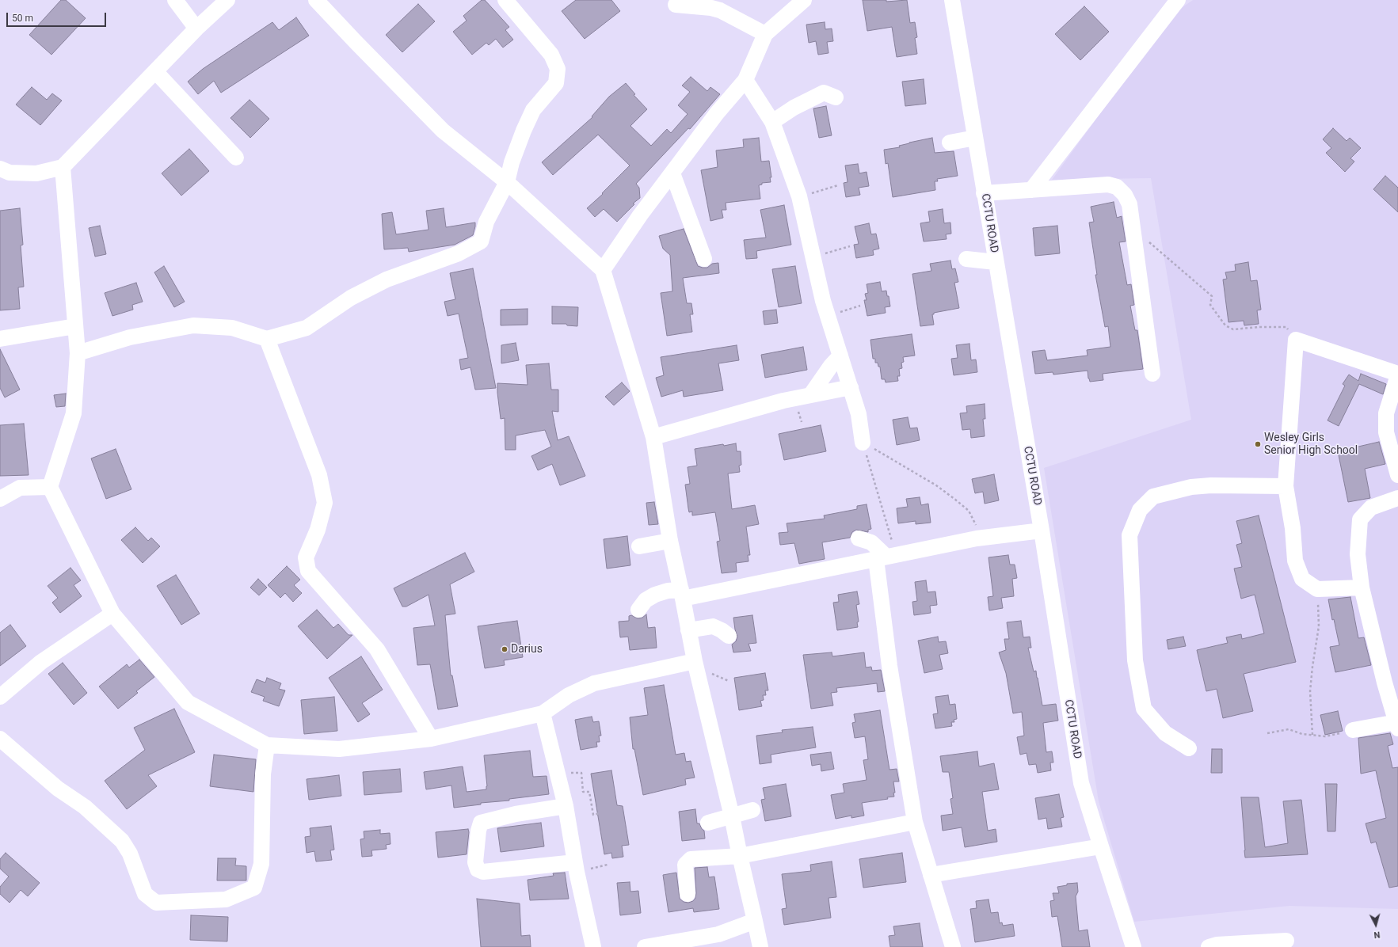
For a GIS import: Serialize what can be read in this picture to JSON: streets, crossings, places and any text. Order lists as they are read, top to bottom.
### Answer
{
  "streets": {
    "street": ["CCTU ROAD"]
  },
  "places": ["Wesley Girls Senior High School", "Darius"],
  "scale_bar": "50 m",
  "north": "bottom"
}
